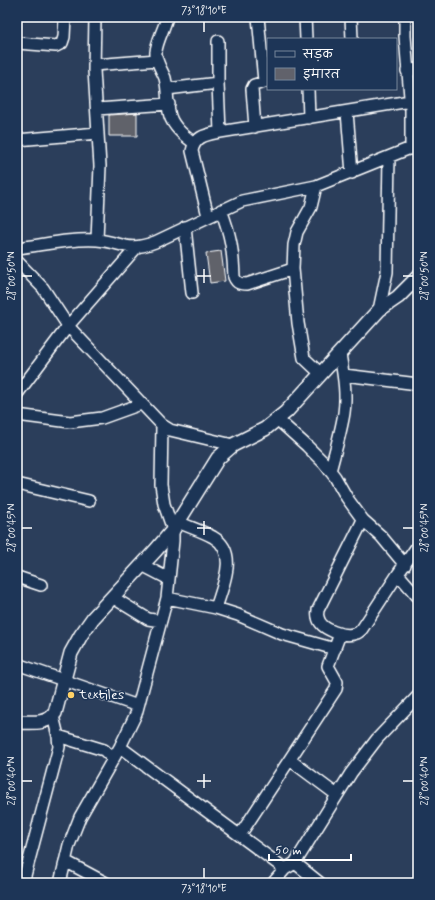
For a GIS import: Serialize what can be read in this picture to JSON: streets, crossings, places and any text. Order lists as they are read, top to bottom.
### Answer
{
  "places": ["textiles"],
  "legend": ["सड़क", "इमारत"],
  "scale_bar": "50 m",
  "coordinates": [
    "73°18'10\"E",
    "28°00'50\"N",
    "28°00'45\"N",
    "28°00'40\"N"
  ]
}
